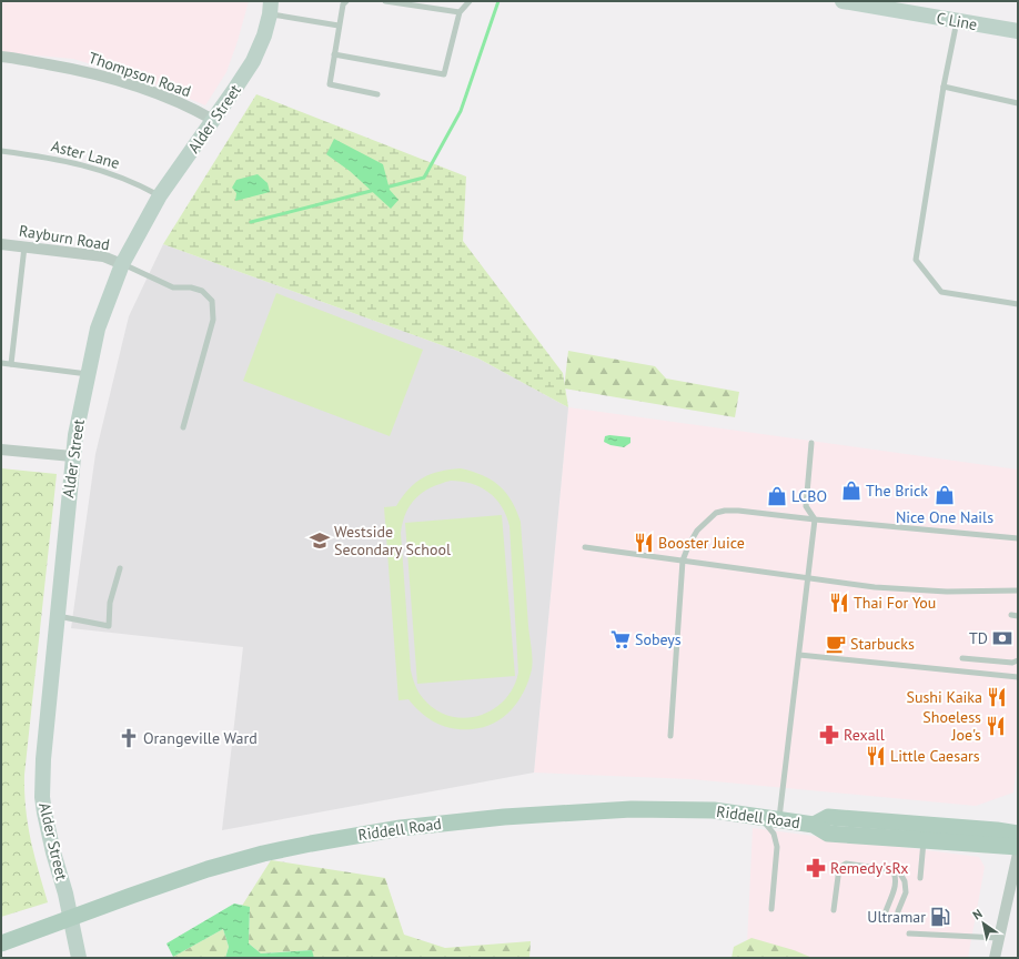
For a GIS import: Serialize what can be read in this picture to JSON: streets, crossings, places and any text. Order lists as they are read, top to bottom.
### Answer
{
  "streets": {
    "main road": ["Riddell Road"],
    "street": [
      "C Line",
      "Thompson Road",
      "Alder Street",
      "Rayburn Road"
    ],
    "lane": ["Aster Lane"]
  },
  "crossings": [
    ["Thompson Road", "Alder Street"],
    ["Alder Street", "Aster Lane"],
    ["Alder Street", "Rayburn Road"],
    ["Alder Street", "Riddell Road"]
  ],
  "places": {
    "shop": ["The Brick", "Nice One Nails", "LCBO"],
    "school or university": ["Westside Secondary School"],
    "restaurant": [
      "Booster Juice",
      "Thai For You",
      "Sushi Kaika",
      "Shoeless Joe's",
      "Little Caesars"
    ],
    "bank": ["TD"],
    "supermarket": ["Sobeys"],
    "cafe": ["Starbucks"],
    "pharmacy": ["Rexall", "Remedy'sRx"],
    "church": ["Orangeville Ward"],
    "fuel station": ["Ultramar"]
  },
  "north": "top left"
}
